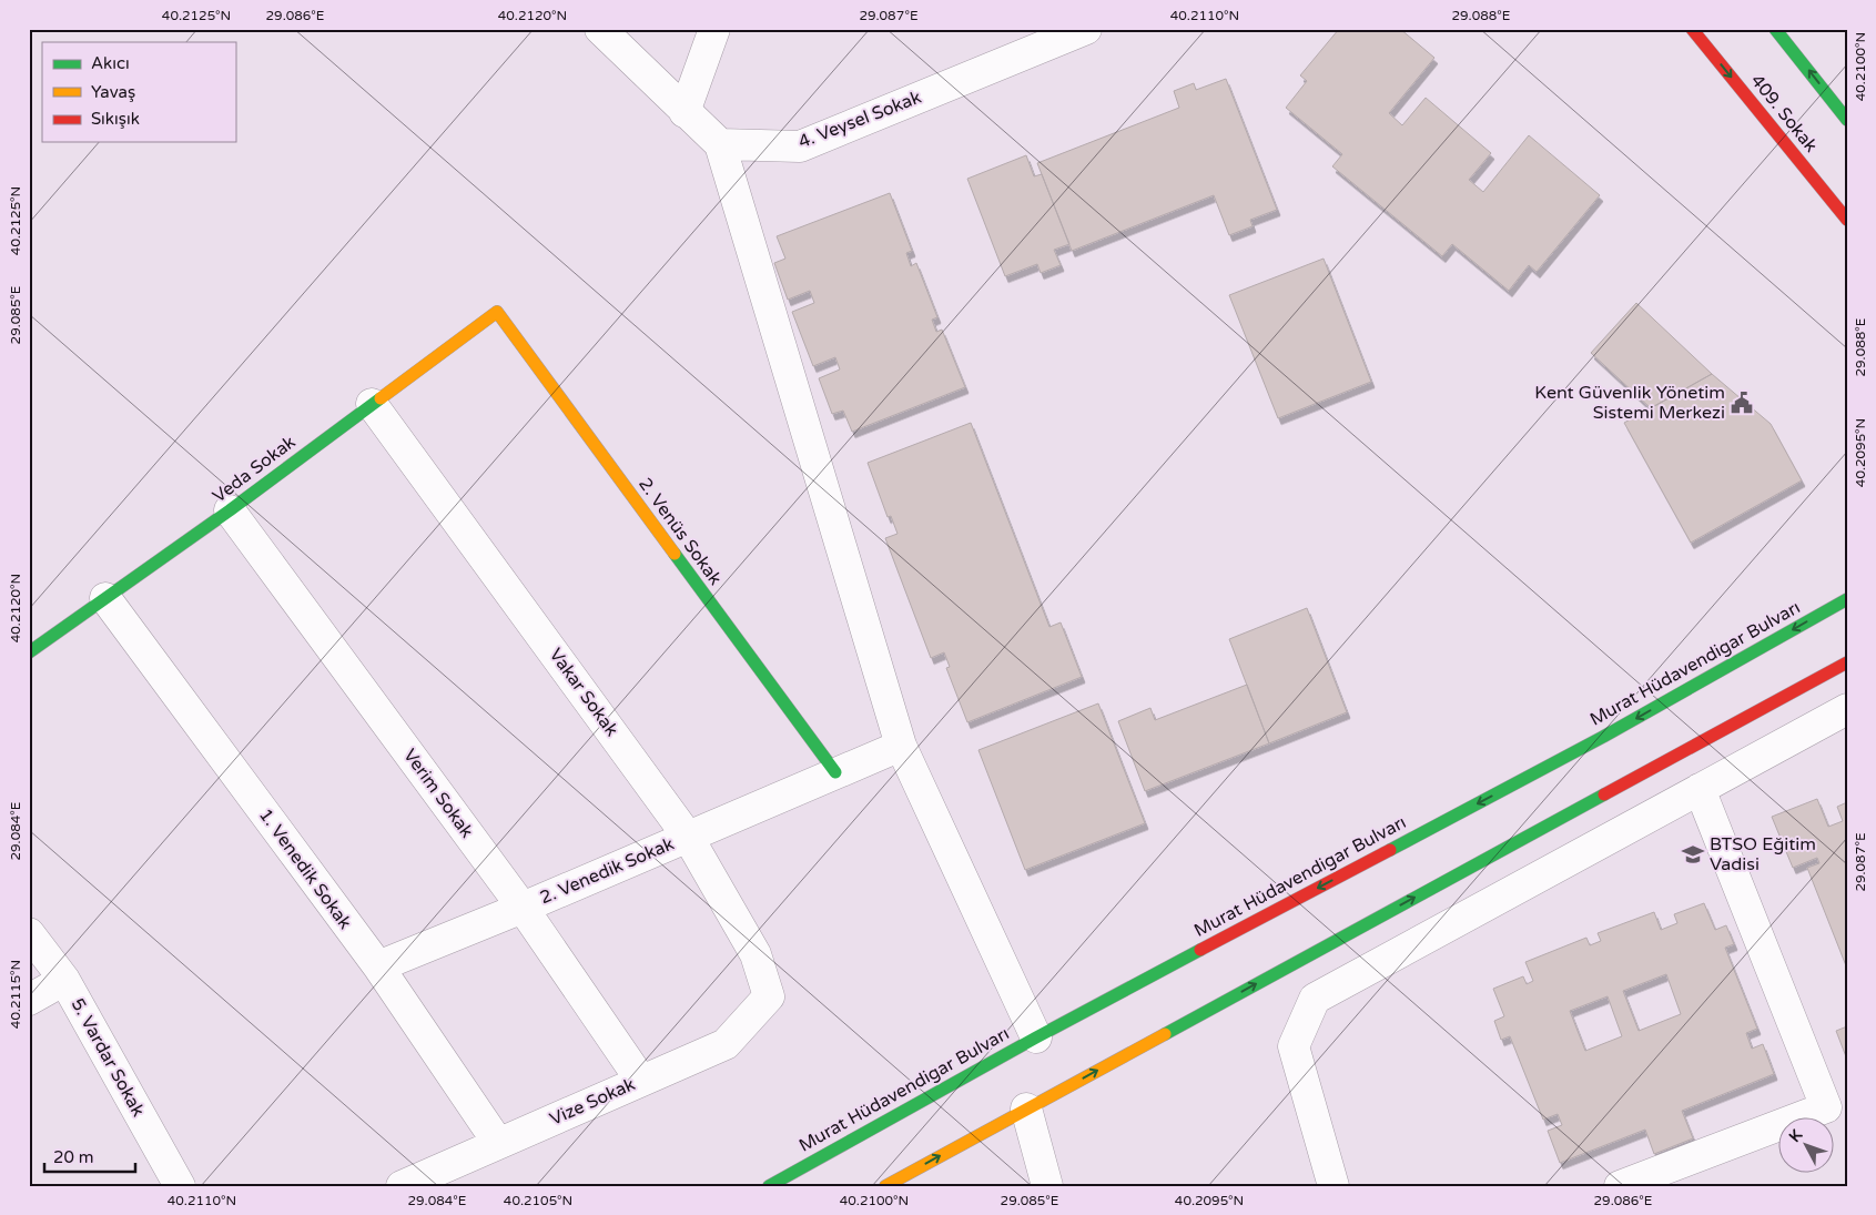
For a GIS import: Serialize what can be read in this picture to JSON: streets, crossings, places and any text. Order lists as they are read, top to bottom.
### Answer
{
  "streets": {
    "main road": [
      "409. Sokak",
      "Veda Sokak",
      "2. Venüs Sokak",
      "Murat Hüdavendigar Bulvarı"
    ],
    "street": [
      "4. Veysel Sokak",
      "Vakar Sokak",
      "Verim Sokak",
      "1. Venedik Sokak",
      "2. Venedik Sokak",
      "5. Vardar Sokak",
      "Vize Sokak"
    ]
  },
  "crossings": [
    ["Veda Sokak", "2. Venüs Sokak"],
    ["Veda Sokak", "Vakar Sokak"],
    ["Veda Sokak", "Verim Sokak"],
    ["Veda Sokak", "1. Venedik Sokak"],
    ["2. Venüs Sokak", "2. Venedik Sokak"],
    ["Vakar Sokak", "2. Venedik Sokak"],
    ["Vakar Sokak", "Vize Sokak"],
    ["Verim Sokak", "2. Venedik Sokak"],
    ["Verim Sokak", "Vize Sokak"],
    ["1. Venedik Sokak", "2. Venedik Sokak"],
    ["1. Venedik Sokak", "Vize Sokak"]
  ],
  "places": {
    "public building": ["Kent Güvenlik Yönetim Sistemi Merkezi"],
    "school or university": ["BTSO Eğitim Vadisi"]
  },
  "legend": ["Akıcı", "Yavaş", "Sıkışık"],
  "scale_bar": "20 m",
  "north": "top left",
  "coordinates": [
    "40.2125°N",
    "29.086°E",
    "40.2120°N",
    "29.087°E",
    "40.2110°N",
    "29.088°E",
    "40.2100°N",
    "29.085°E",
    "40.2095°N",
    "29.084°E",
    "40.2115°N",
    "40.2105°N"
  ]
}
